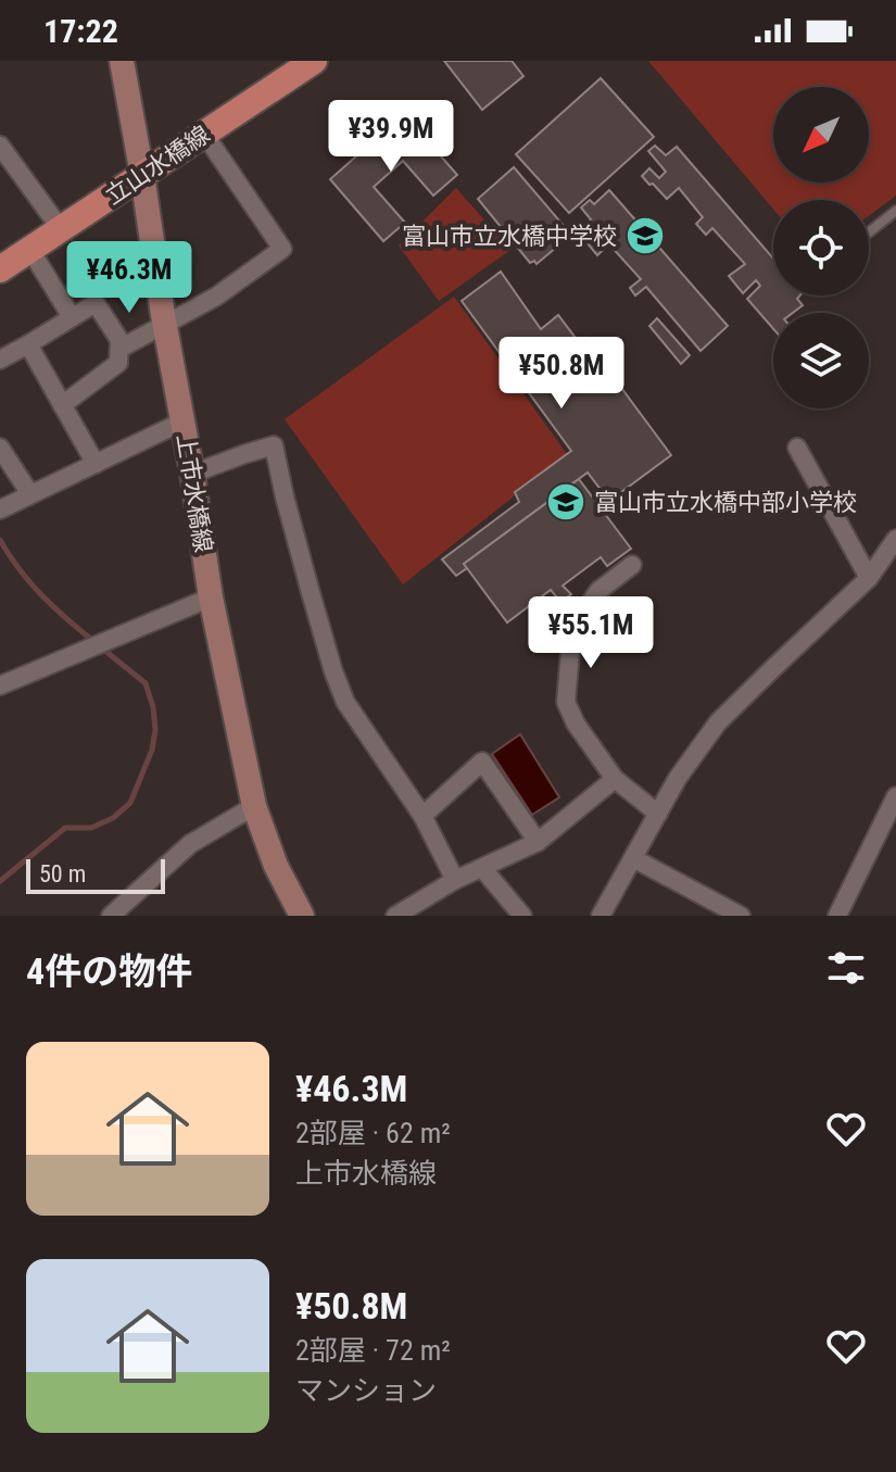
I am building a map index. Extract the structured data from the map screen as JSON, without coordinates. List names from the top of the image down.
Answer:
{
  "streets": {
    "main road": ["立山水橋線", "上市水橋線"]
  },
  "crossings": [
    ["立山水橋線", "上市水橋線"]
  ],
  "places": {
    "school or university": ["富山市立水橋中学校", "富山市立水橋中部小学校"]
  },
  "scale_bar": "50 m",
  "north": "bottom left",
  "page": {
    "status": "17:22",
    "price": [
      "¥39.9M",
      "¥46.3M",
      "¥50.8M",
      "¥55.1M"
    ],
    "scale": "50 m",
    "heading": "4件の物件",
    "list": [
      {
        "name": "¥46.3M",
        "note": "2部屋 · 62 m² · 上市水橋線"
      },
      {
        "name": "¥50.8M",
        "note": "2部屋 · 72 m² · マンション"
      }
    ]
  }
}
